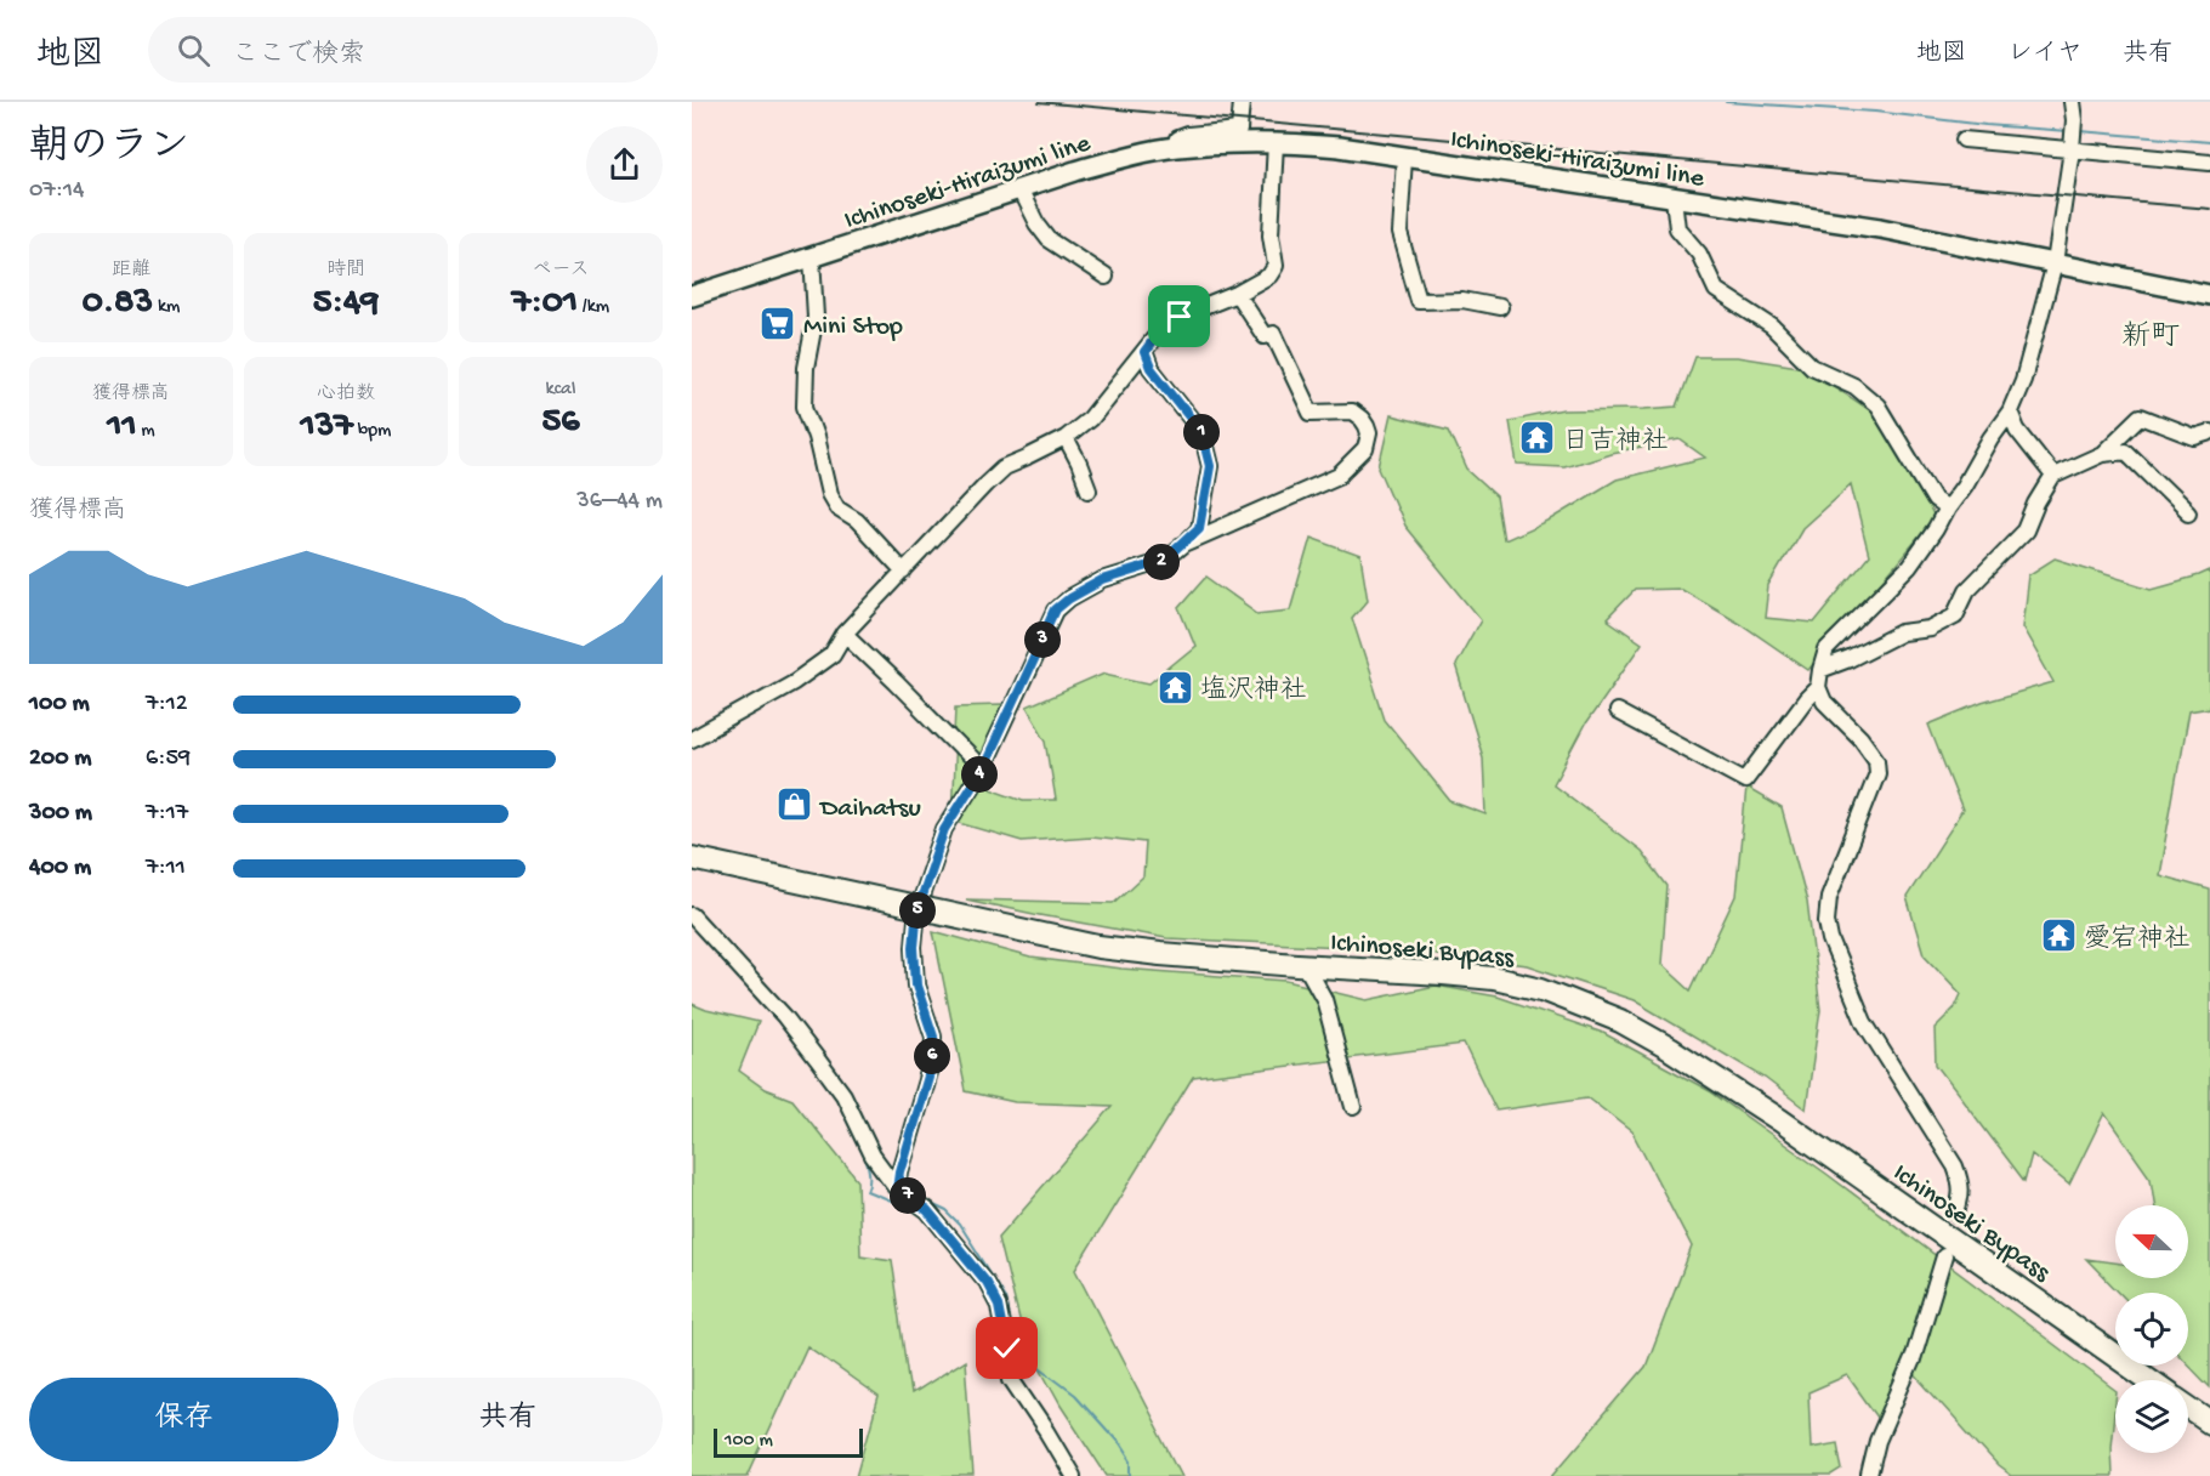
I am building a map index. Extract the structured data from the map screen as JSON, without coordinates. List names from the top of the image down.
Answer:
{
  "streets": {
    "highway": ["Ichinoseki Bypass"],
    "main road": ["Ichinoseki-Hiraizumi line"]
  },
  "districts": ["新町"],
  "places": {
    "supermarket": ["Mini Stop"],
    "temple": ["日吉神社", "塩沢神社", "愛宕神社"],
    "shop": ["Daihatsu"]
  },
  "scale_bar": "100 m",
  "north": "left",
  "page": {
    "header": "地図",
    "search": "ここで検索",
    "nav": ["地図", "レイヤ", "共有"],
    "heading": ["朝のラン", "07:14"],
    "stats": [
      ["距離", "0.83 km"],
      ["時間", "5:49"],
      ["ペース", "7:01 /km"],
      ["獲得標高", "11 m"],
      ["心拍数", "137 bpm"],
      ["kcal", "56"]
    ],
    "pins": [
      "1",
      "2",
      "3",
      "4",
      "5",
      "6",
      "7"
    ],
    "chart": ["獲得標高", "36–44 m"],
    "list": [
      {
        "name": "100 m",
        "note": "7:12"
      },
      {
        "name": "200 m",
        "note": "6:59"
      },
      {
        "name": "300 m",
        "note": "7:17"
      },
      {
        "name": "400 m",
        "note": "7:11"
      }
    ],
    "buttons": ["保存", "共有"],
    "scale": "100 m"
  }
}
